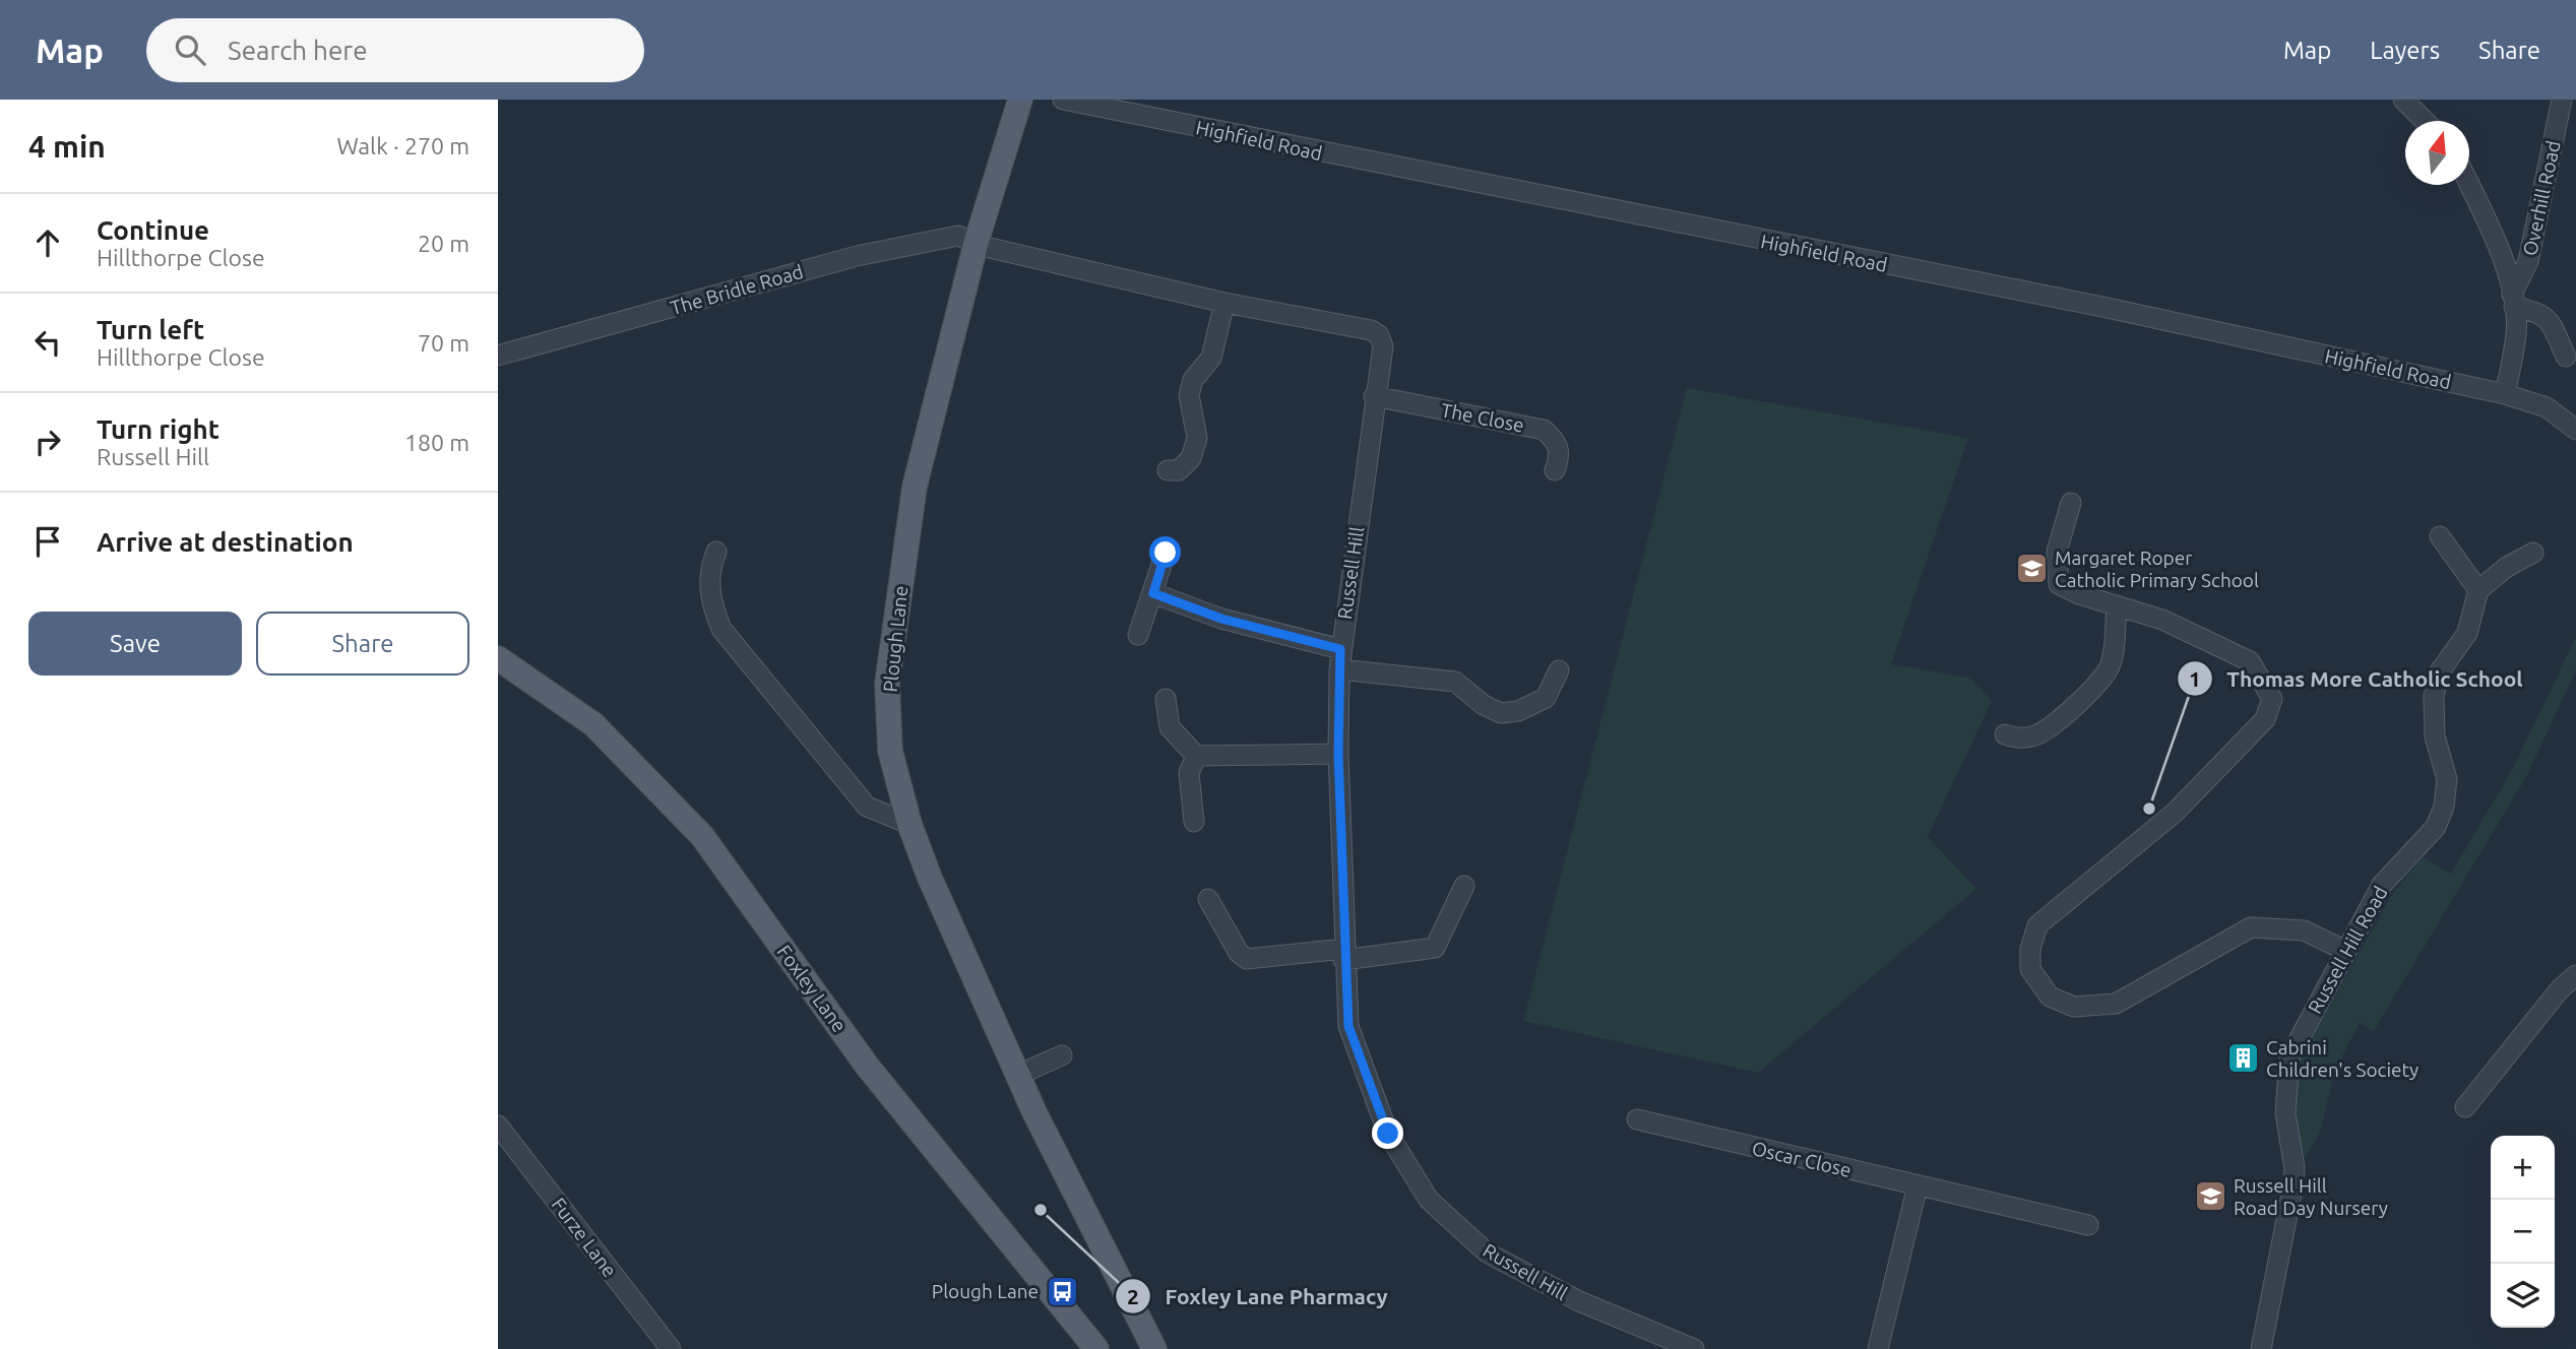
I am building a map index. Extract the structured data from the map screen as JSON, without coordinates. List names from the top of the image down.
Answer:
{
  "streets": {
    "main road": ["Plough Lane", "Foxley Lane"],
    "street": [
      "Highfield Road",
      "Overhill Road",
      "The Bridle Road",
      "The Close",
      "Russell Hill",
      "Russell Hill Road",
      "Oscar Close",
      "Furze Lane"
    ]
  },
  "crossings": [
    ["The Bridle Road", "Russell Hill"],
    ["The Bridle Road", "Plough Lane"],
    ["The Close", "Russell Hill"],
    ["Russell Hill", "Plough Lane"]
  ],
  "places": {
    "school or university": ["Margaret Roper Catholic Primary School", "Russell Hill Road Day Nursery"],
    "other": ["Thomas More Catholic School", "Foxley Lane Pharmacy"],
    "building": ["Cabrini Children's Society"],
    "bus stop": ["Plough Lane"]
  },
  "north": "top",
  "page": {
    "header": "Map",
    "search": "Search here",
    "nav": ["Map", "Layers", "Share"],
    "heading": ["4 min", "Walk · 270 m"],
    "list": [
      ["Continue", "Hillthorpe Close", "20 m"],
      ["Turn left", "Hillthorpe Close", "70 m"],
      ["Turn right", "Russell Hill", "180 m"],
      "Arrive at destination"
    ],
    "buttons": ["Save", "Share"],
    "map_buttons": ["+", "−"]
  }
}
